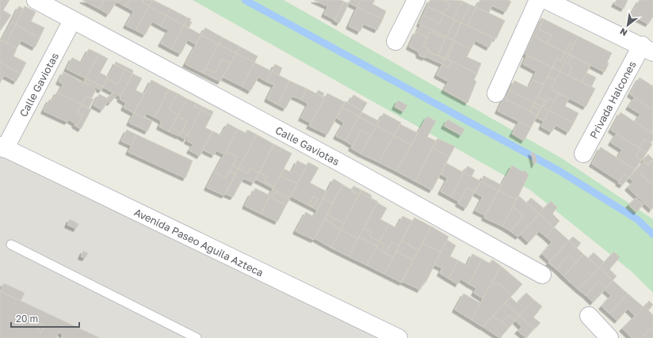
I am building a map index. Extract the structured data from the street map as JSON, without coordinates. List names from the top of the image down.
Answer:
{
  "streets": {
    "street": ["Calle Gaviotas", "Privada Halcones", "Avenida Paseo Aguila Azteca"]
  },
  "crossings": [
    ["Calle Gaviotas", "Avenida Paseo Aguila Azteca"]
  ],
  "scale_bar": "20 m",
  "north": "bottom left"
}
